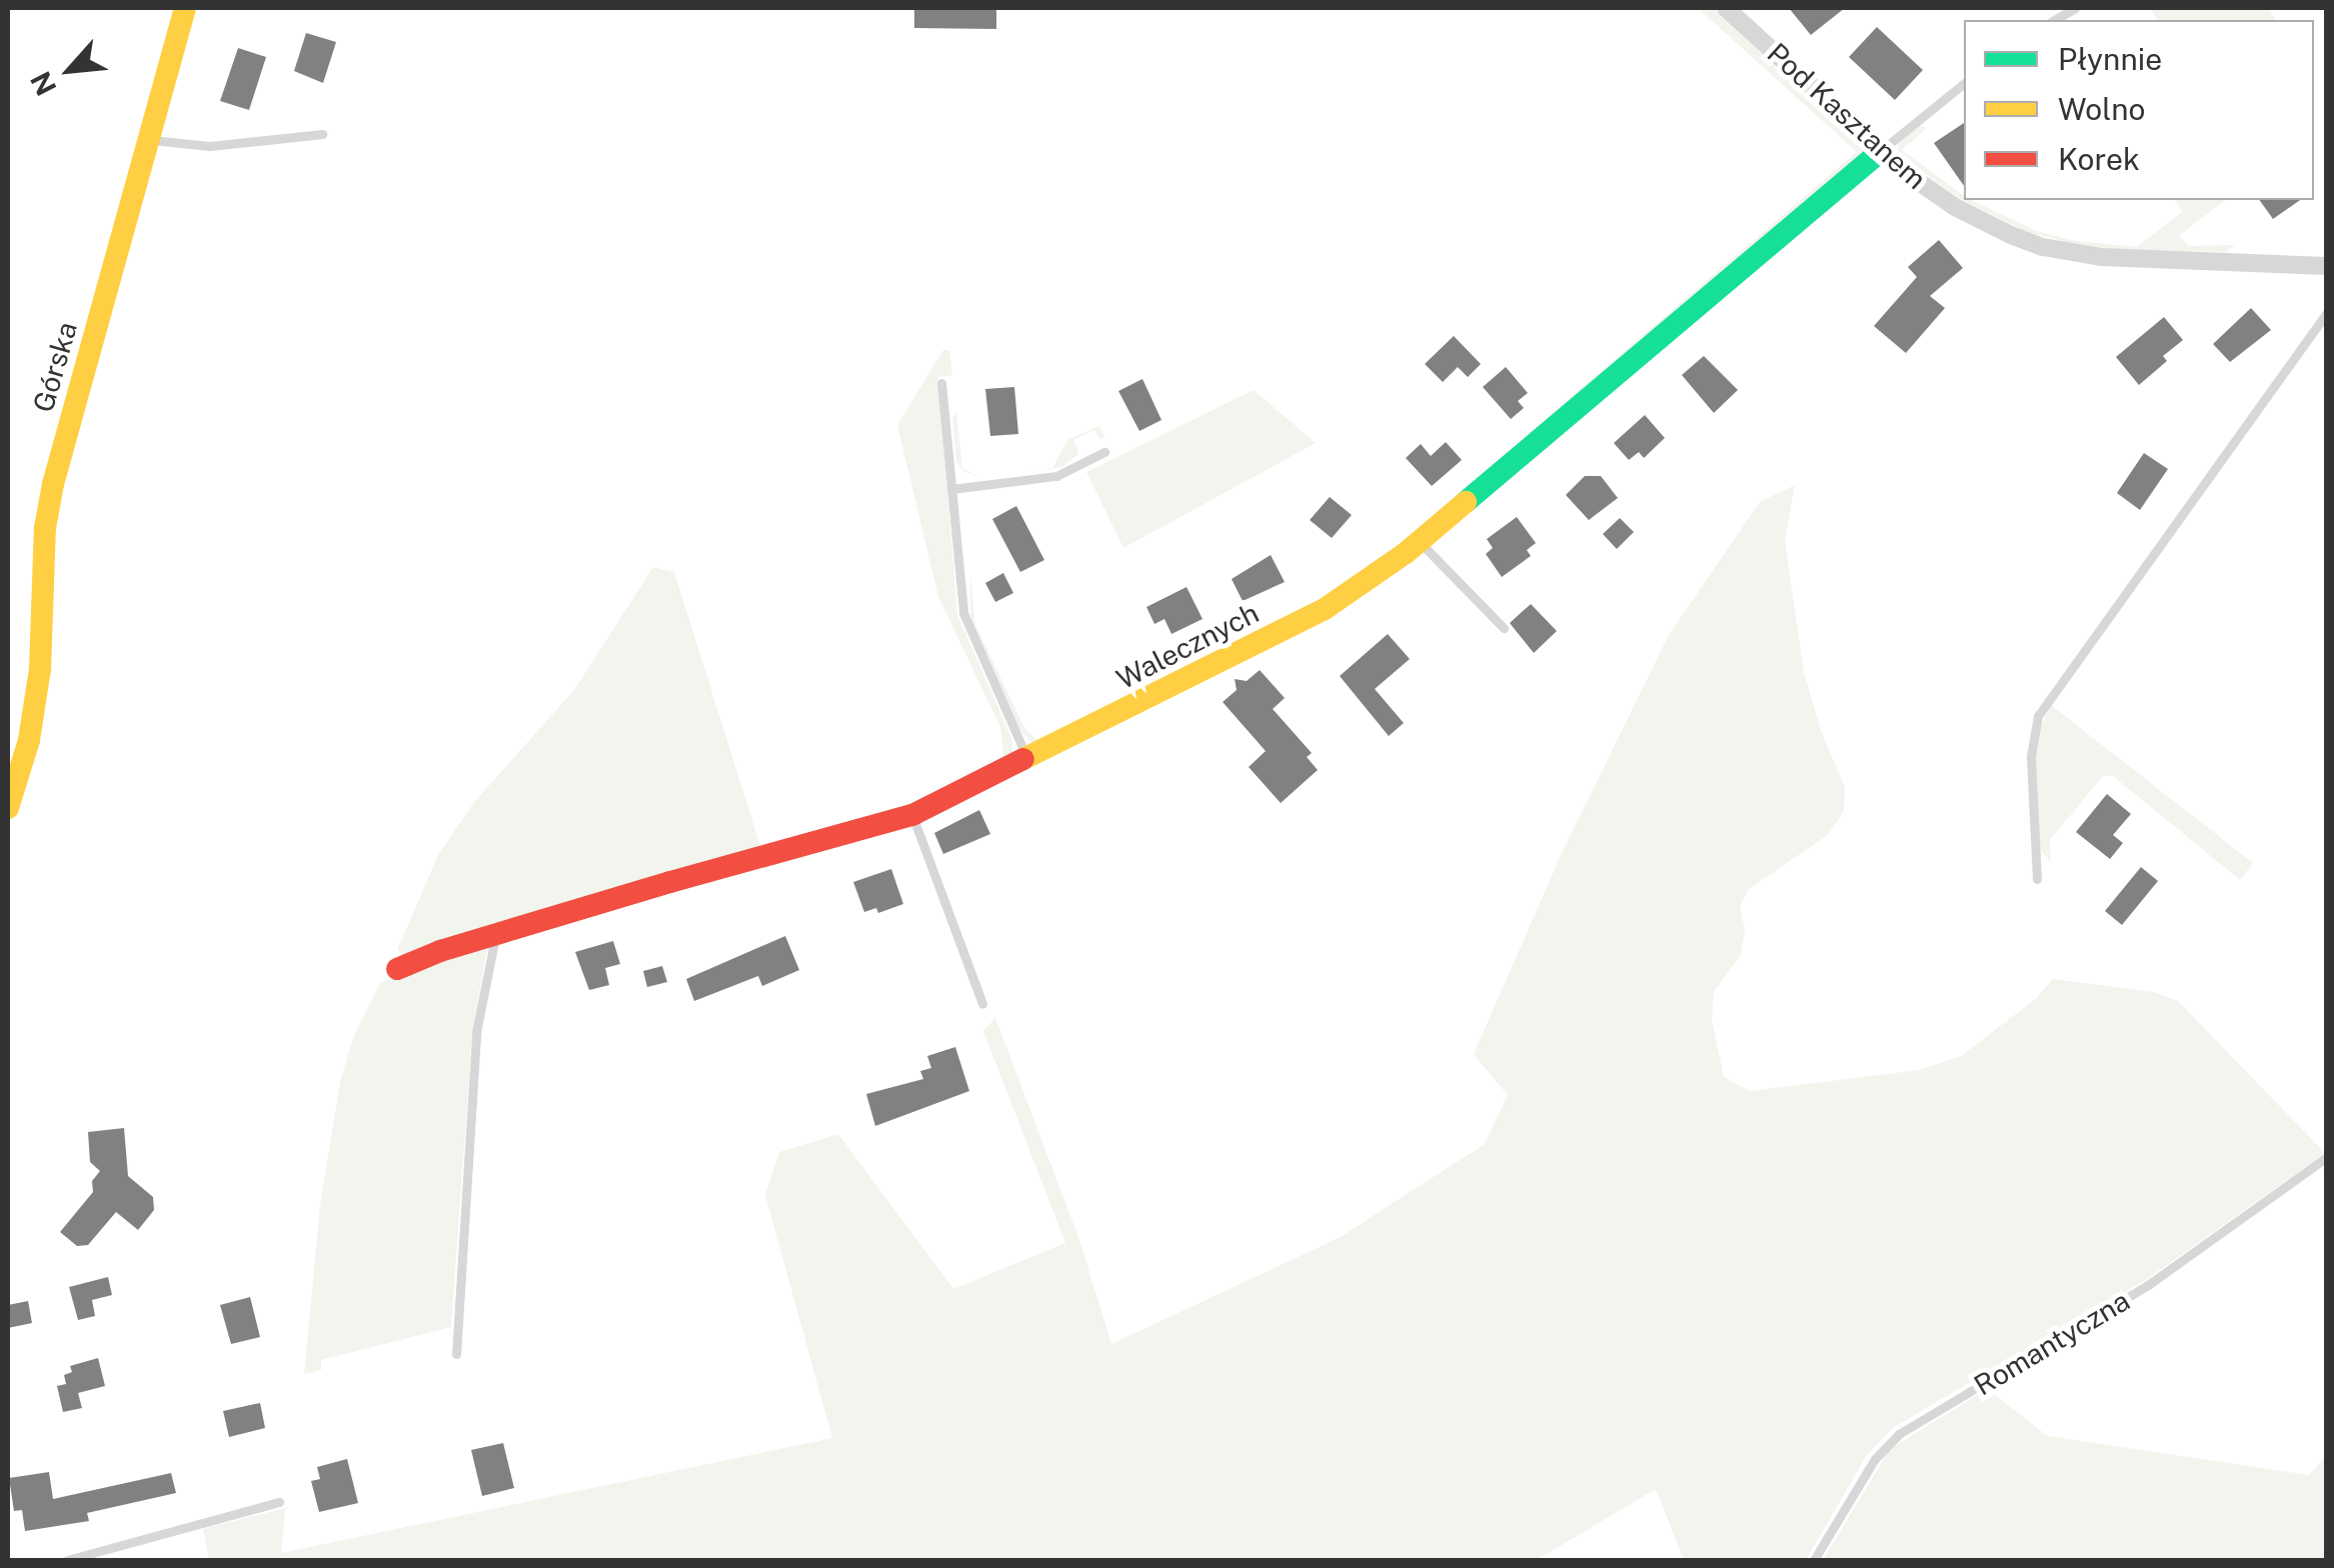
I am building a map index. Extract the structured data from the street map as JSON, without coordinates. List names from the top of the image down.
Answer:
{
  "streets": {
    "street": ["Pod Kasztanem", "Górska", "Walecznych"],
    "lane": ["Romantyczna"]
  },
  "crossings": [
    ["Pod Kasztanem", "Walecznych"]
  ],
  "legend": ["Płynnie", "Wolno", "Korek"],
  "north": "bottom left"
}
